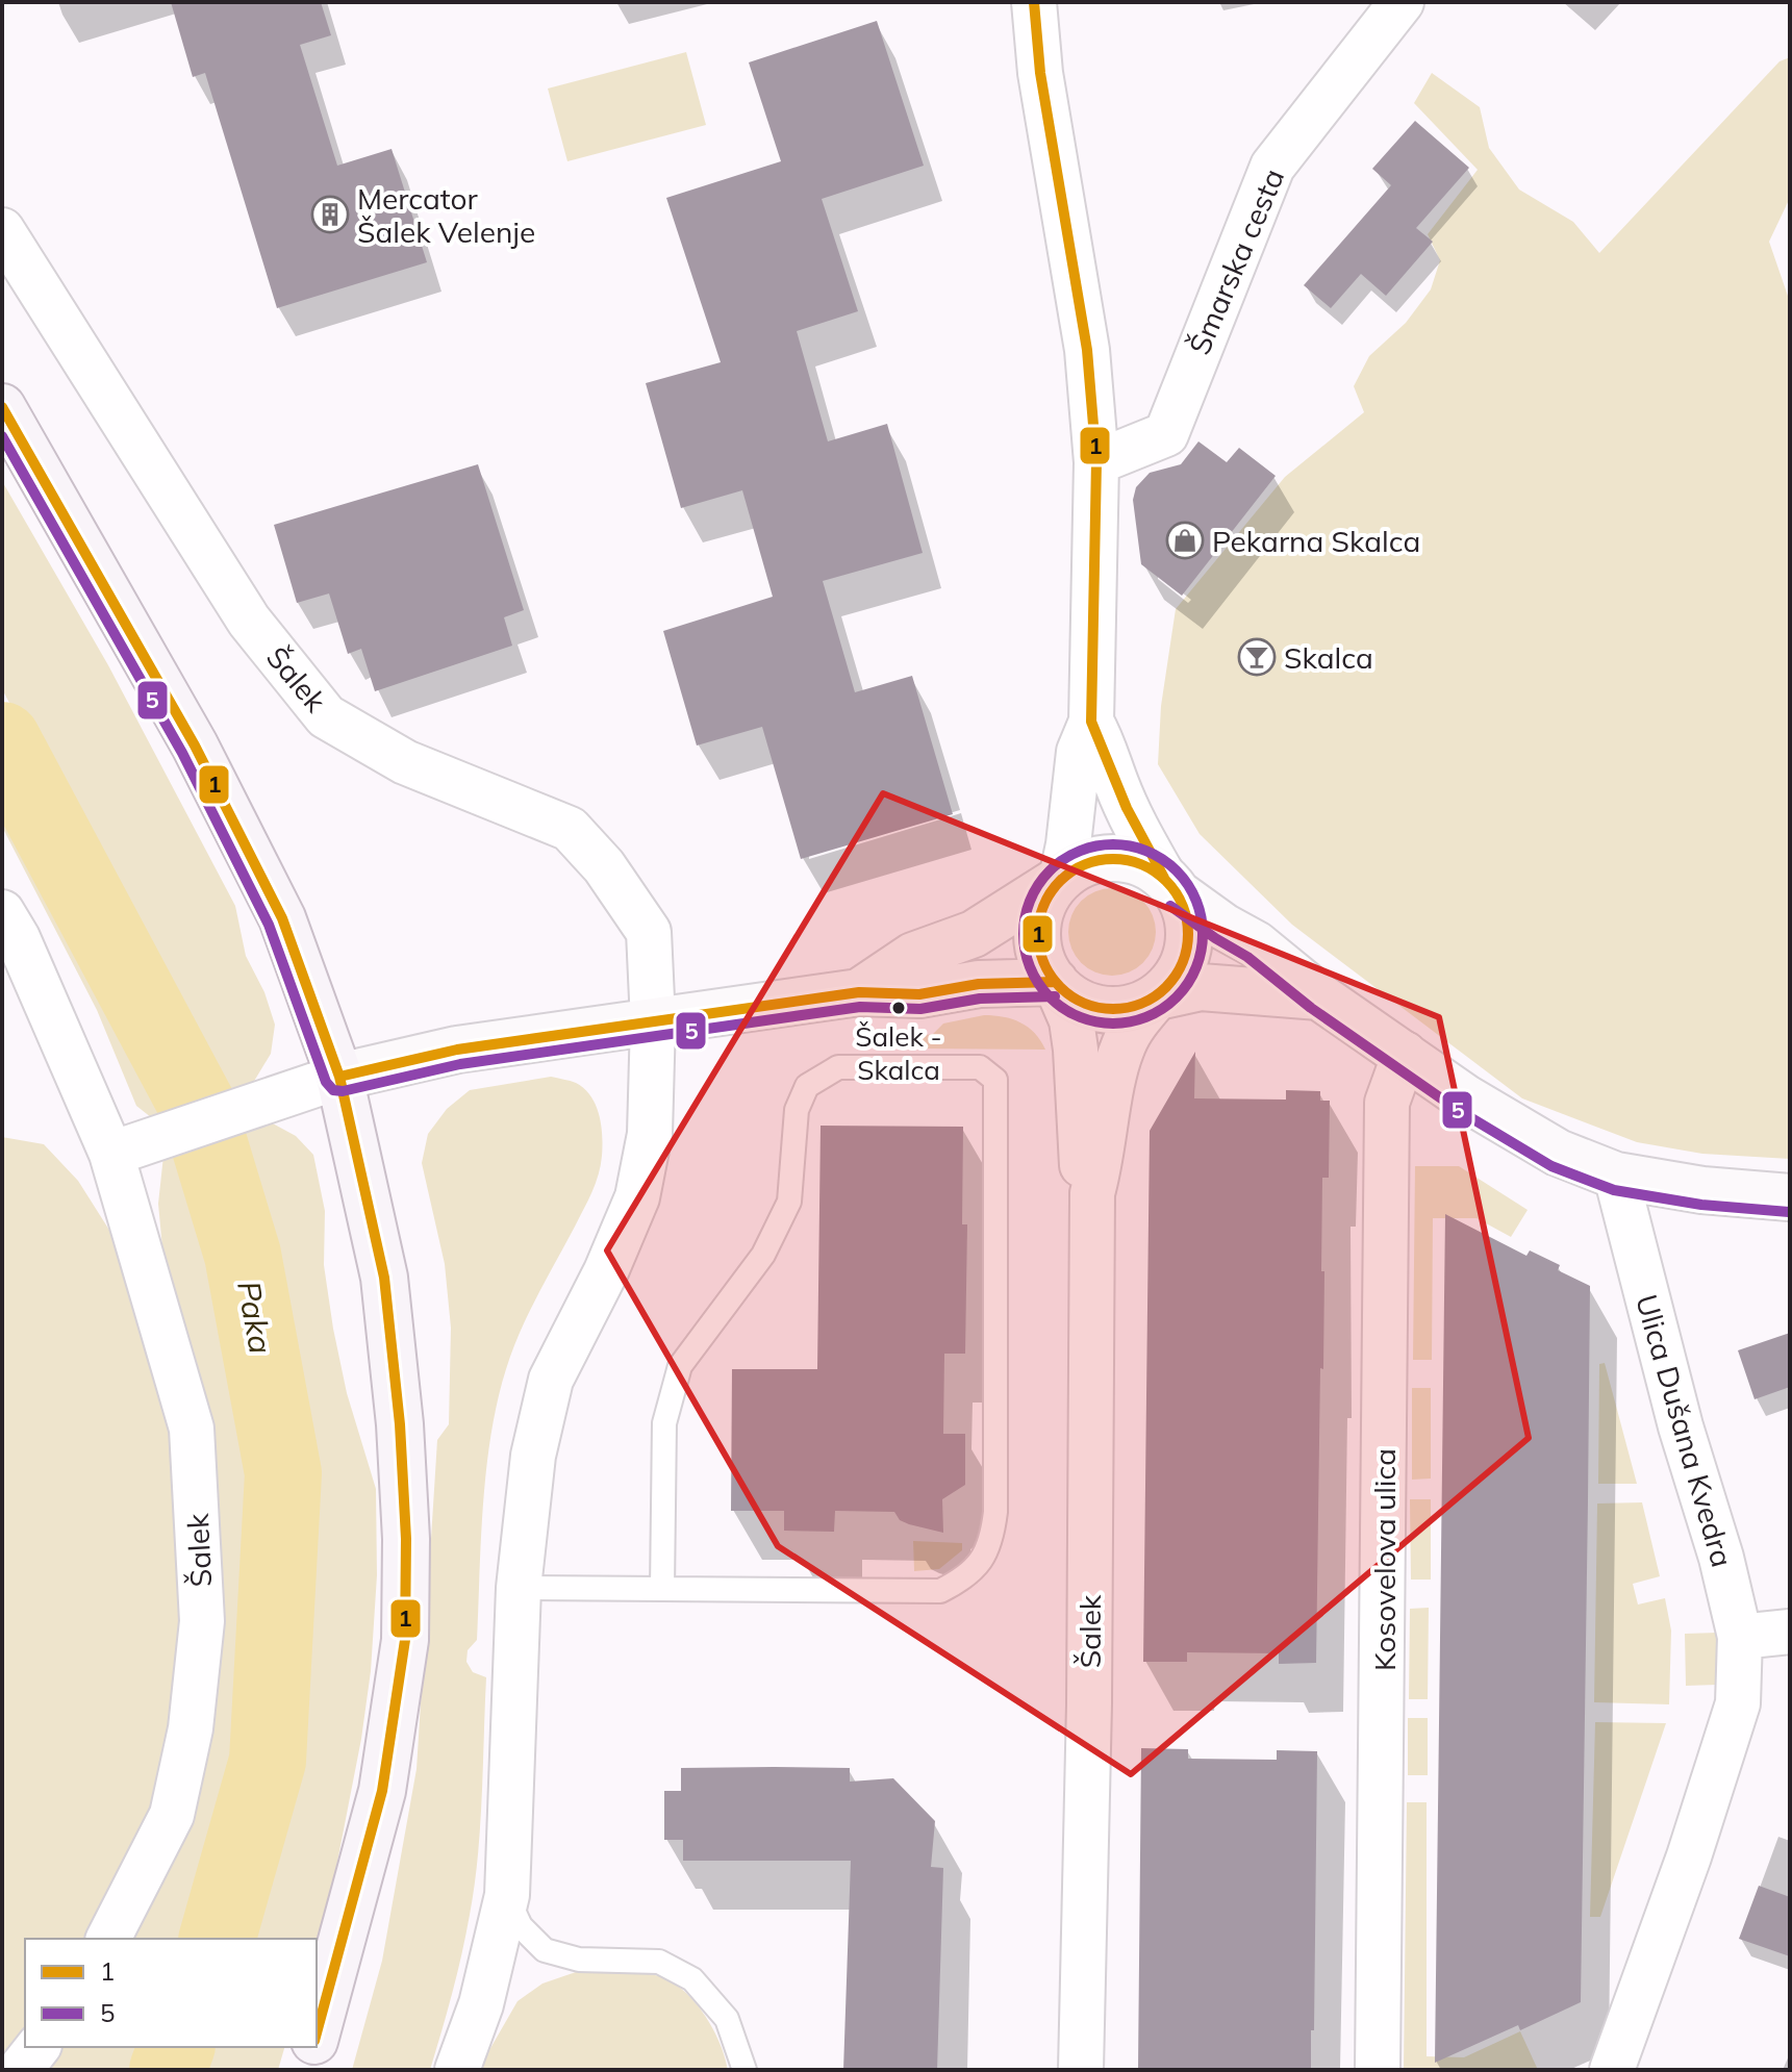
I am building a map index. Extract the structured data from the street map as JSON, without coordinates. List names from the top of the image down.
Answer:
{
  "streets": {
    "street": [
      "Šmarska cesta",
      "Šalek",
      "Ulica Dušana Kvedra",
      "Kosovelova ulica"
    ]
  },
  "water": ["Paka"],
  "places": {
    "building": ["Mercator Šalek Velenje"],
    "shop": ["Pekarna Skalca"],
    "bar": ["Skalca"],
    "other": ["Šalek - Skalca"]
  },
  "lines": ["transit line 1", "transit line 5"],
  "legend": ["1", "5"]
}
